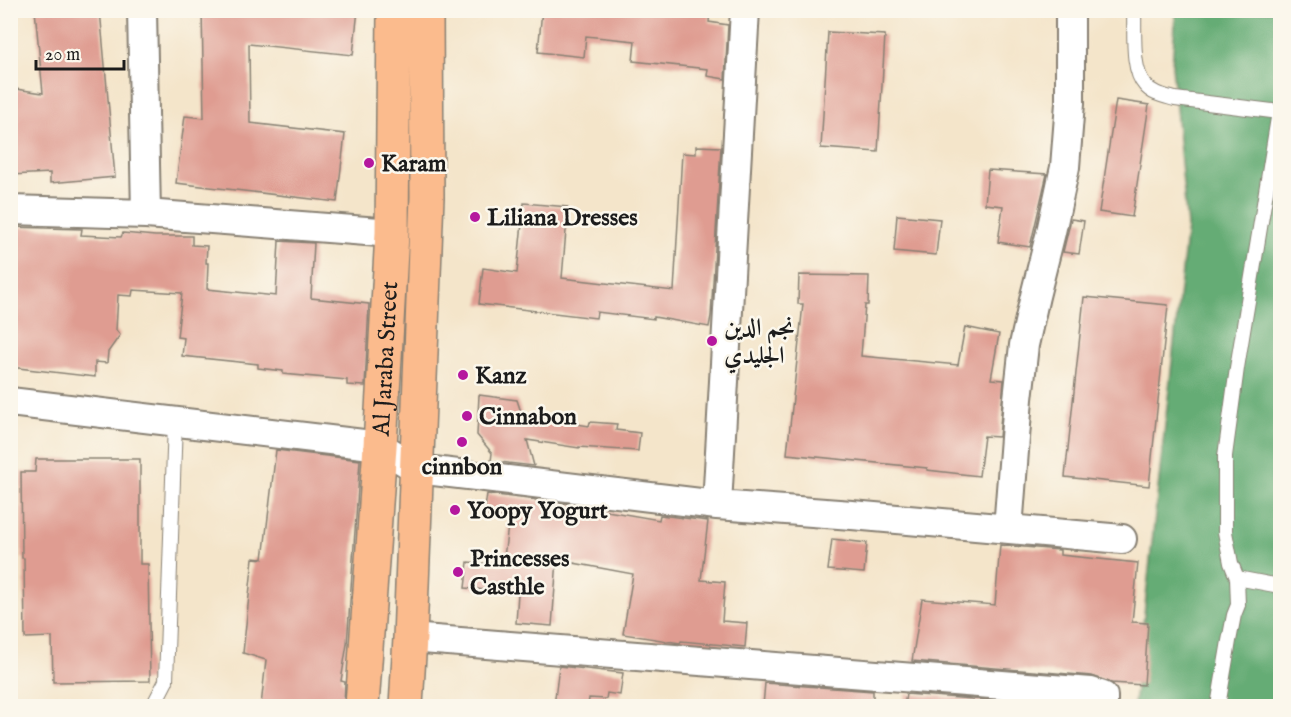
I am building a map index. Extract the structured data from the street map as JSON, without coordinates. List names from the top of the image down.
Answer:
{
  "streets": {
    "main road": ["Al Jaraba Street"]
  },
  "places": [
    "Karam",
    "Liliana Dresses",
    "نجم الدين الجليدي",
    "Kanz",
    "Cinnabon",
    "cinnbon",
    "Yoopy Yogurt",
    "Princesses Casthle"
  ],
  "scale_bar": "20 m"
}
